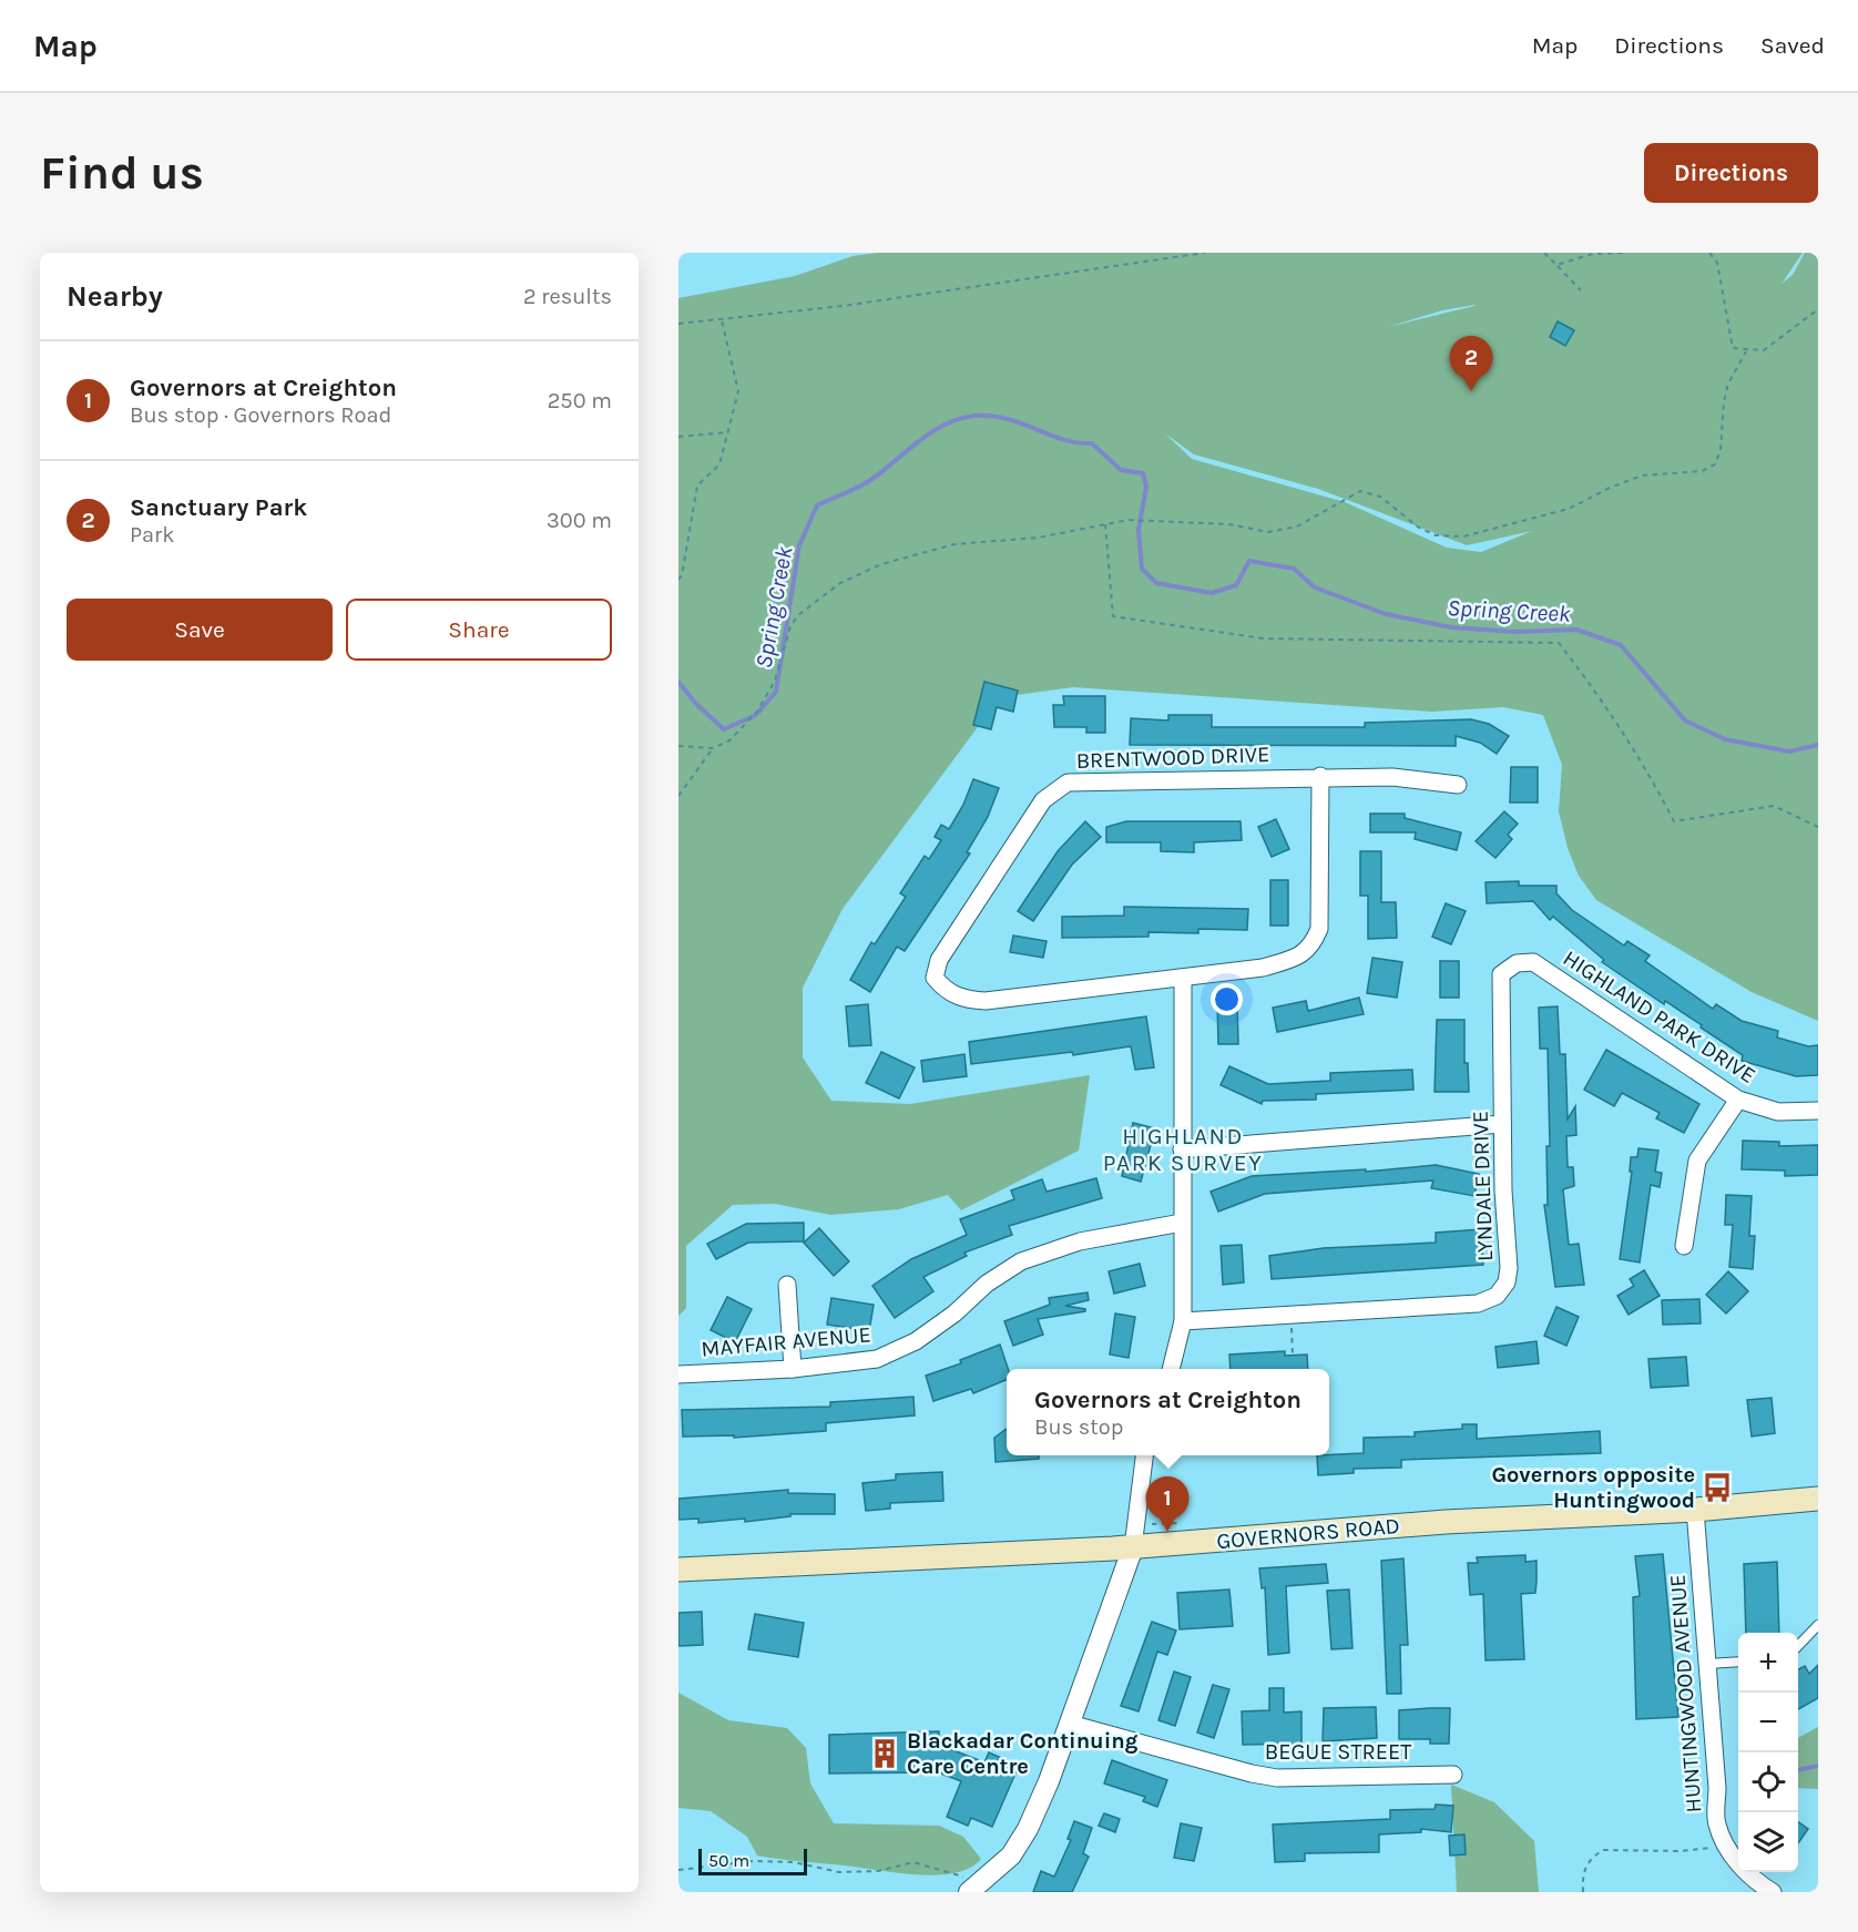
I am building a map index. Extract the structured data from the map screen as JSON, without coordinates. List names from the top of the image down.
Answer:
{
  "streets": {
    "main road": ["GOVERNORS ROAD"],
    "street": [
      "BRENTWOOD DRIVE",
      "HIGHLAND PARK DRIVE",
      "LYNDALE DRIVE",
      "MAYFAIR AVENUE",
      "HUNTINGWOOD AVENUE",
      "BEGUE STREET"
    ]
  },
  "crossings": [
    ["HIGHLAND PARK DRIVE", "LYNDALE DRIVE"],
    ["GOVERNORS ROAD", "HUNTINGWOOD AVENUE"]
  ],
  "districts": ["HIGHLAND PARK SURVEY"],
  "water": ["Spring Creek"],
  "places": {
    "bus stop": ["Governors opposite Huntingwood"],
    "building": ["Blackadar Continuing Care Centre"]
  },
  "scale_bar": "50 m",
  "page": {
    "header": "Map",
    "nav": ["Map", "Directions", "Saved"],
    "buttons": [
      "Directions",
      ["Save", "Share"]
    ],
    "title": "Find us",
    "heading": ["Nearby", "2 results"],
    "pins": ["2", "1"],
    "list": [
      {
        "mark": "1",
        "name": "Governors at Creighton",
        "note": "Bus stop · Governors Road",
        "value": "250 m"
      },
      {
        "mark": "2",
        "name": "Sanctuary Park",
        "note": "Park",
        "value": "300 m"
      }
    ],
    "popup": ["Governors at Creighton", "Bus stop"],
    "map_buttons": ["+", "−"],
    "scale": "50 m"
  }
}
